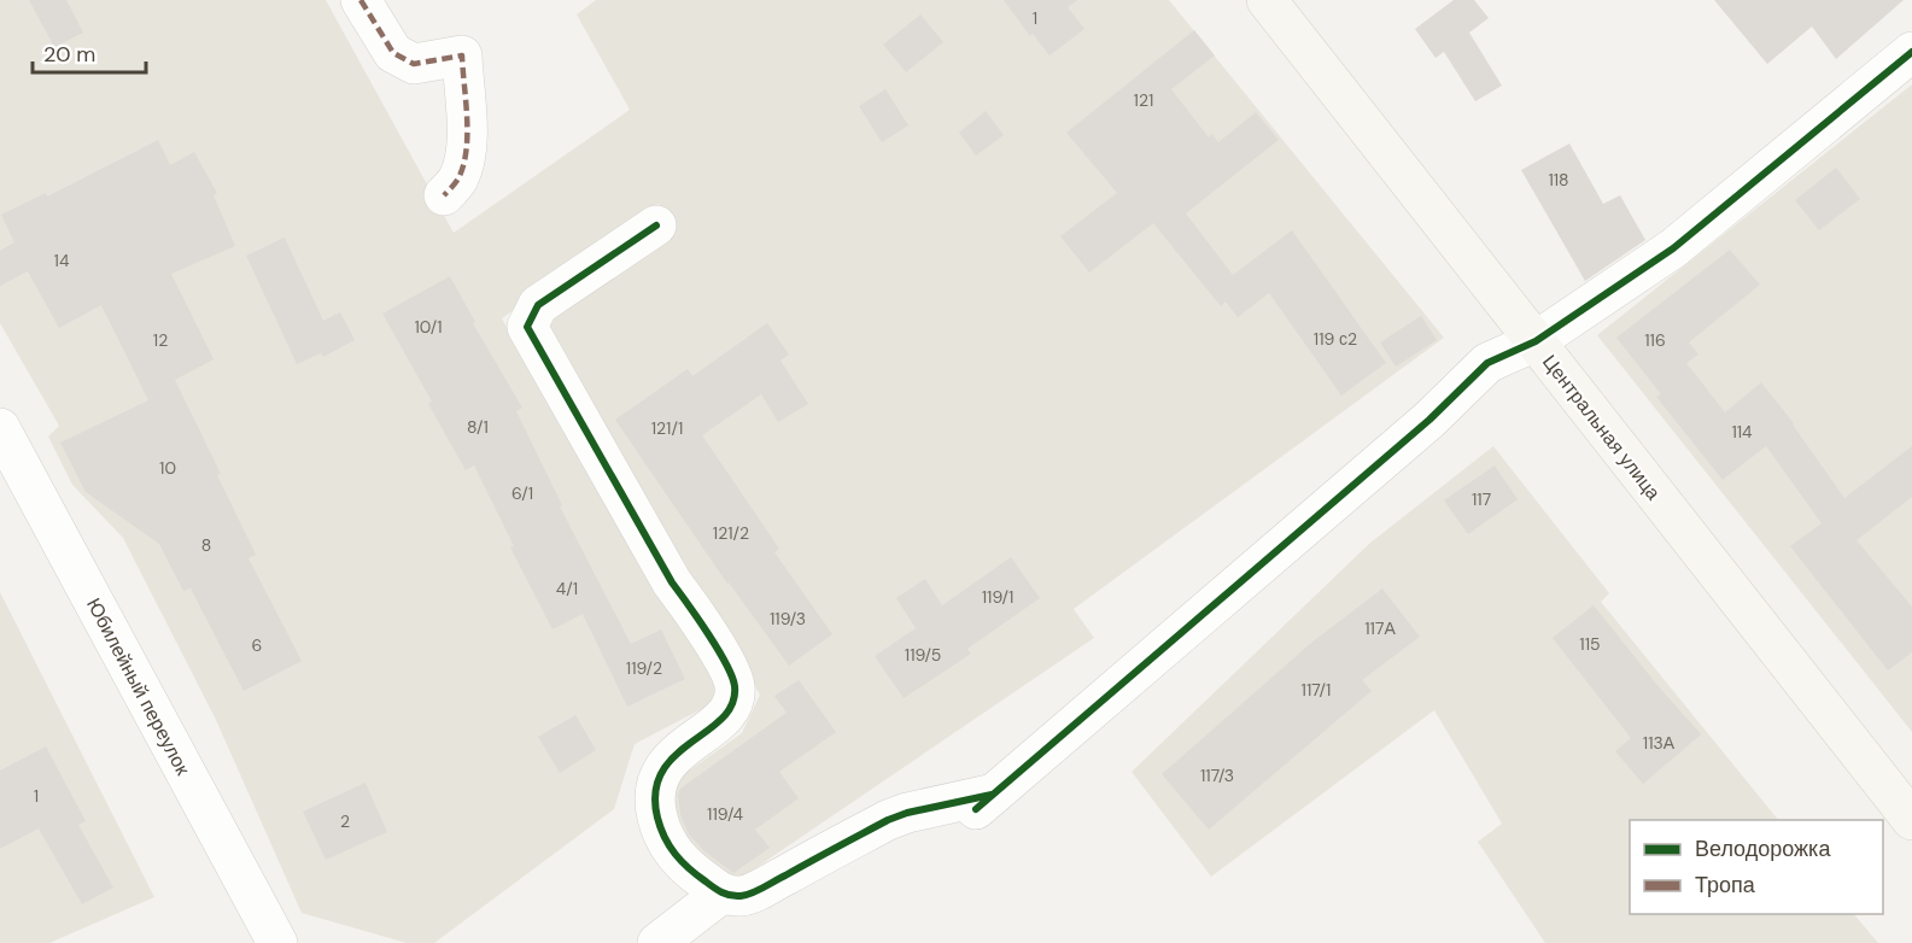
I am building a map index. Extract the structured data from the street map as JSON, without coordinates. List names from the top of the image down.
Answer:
{
  "streets": {
    "street": ["Центральная улица", "Юбилейный переулок"]
  },
  "house_numbers": [
    "1",
    "121",
    "118",
    "14",
    "10/1",
    "119 с2",
    "12",
    "116",
    "8/1",
    "121/1",
    "114",
    "10",
    "6/1",
    "117",
    "121/2",
    "8",
    "4/1",
    "119/1",
    "119/3",
    "117А",
    "115",
    "6",
    "119/5",
    "119/2",
    "117/1",
    "113А",
    "117/3",
    "1",
    "119/4",
    "2"
  ],
  "legend": ["Велодорожка", "Тропа"],
  "scale_bar": "20 m"
}
